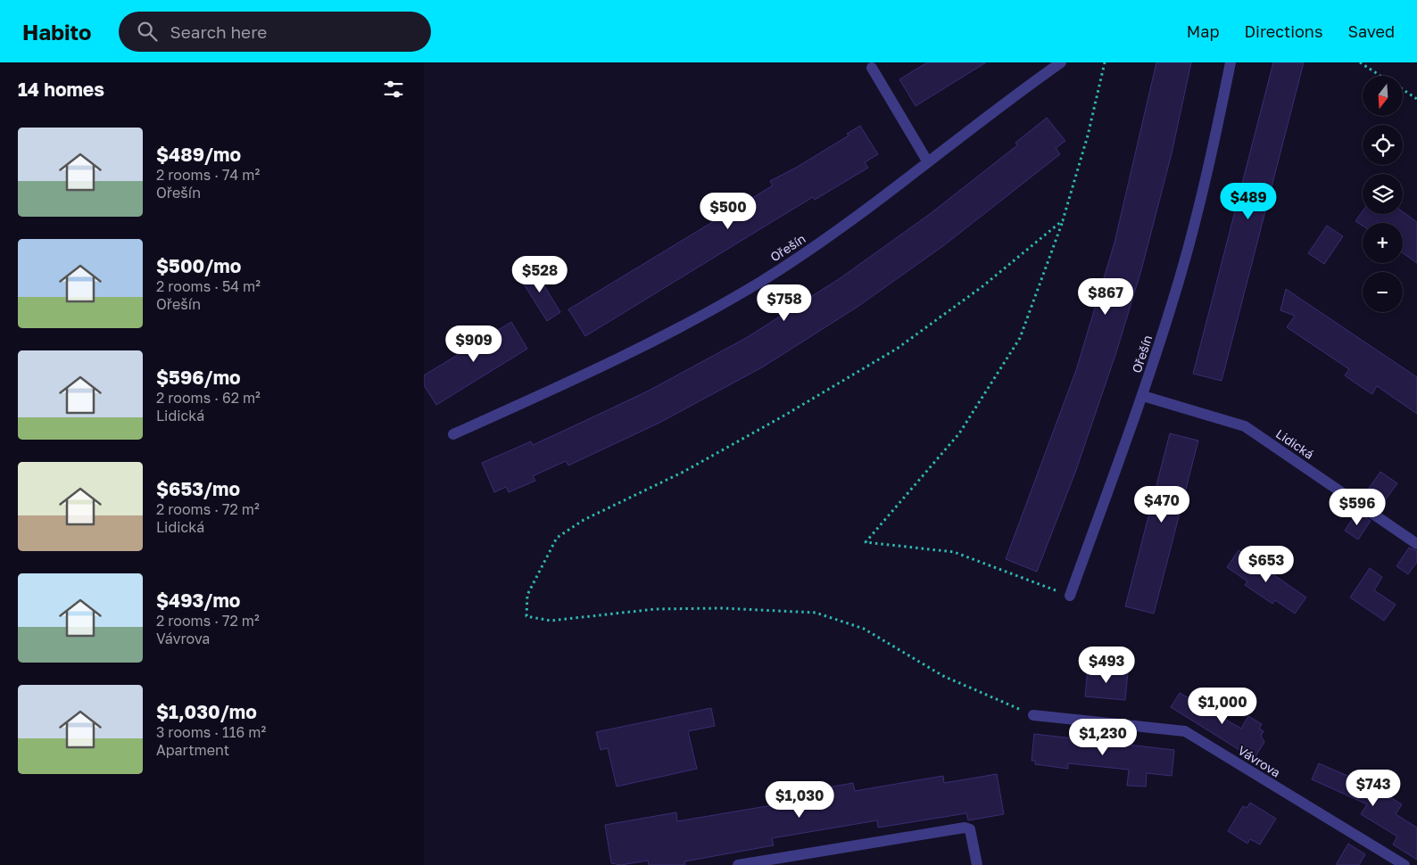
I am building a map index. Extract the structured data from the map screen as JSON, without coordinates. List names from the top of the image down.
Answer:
{
  "streets": {
    "street": ["Ořešín", "Lidická", "Vávrova"]
  },
  "crossings": [
    ["Ořešín", "Lidická"]
  ],
  "north": "bottom",
  "page": {
    "header": "Habito",
    "search": "Search here",
    "nav": ["Map", "Directions", "Saved"],
    "heading": "14 homes",
    "map_buttons": ["+", "−"],
    "list": [
      {
        "name": "$489/mo",
        "note": "2 rooms · 74 m² · Ořešín"
      },
      {
        "name": "$500/mo",
        "note": "2 rooms · 54 m² · Ořešín"
      },
      {
        "name": "$596/mo",
        "note": "2 rooms · 62 m² · Lidická"
      },
      {
        "name": "$653/mo",
        "note": "2 rooms · 72 m² · Lidická"
      },
      {
        "name": "$493/mo",
        "note": "2 rooms · 72 m² · Vávrova"
      },
      {
        "name": "$1,030/mo",
        "note": "3 rooms · 116 m² · Apartment"
      }
    ],
    "price": [
      "$489",
      "$500",
      "$528",
      "$867",
      "$758",
      "$909",
      "$470",
      "$596",
      "$653",
      "$493",
      "$1,000",
      "$1,230",
      "$743",
      "$1,030"
    ]
  }
}
